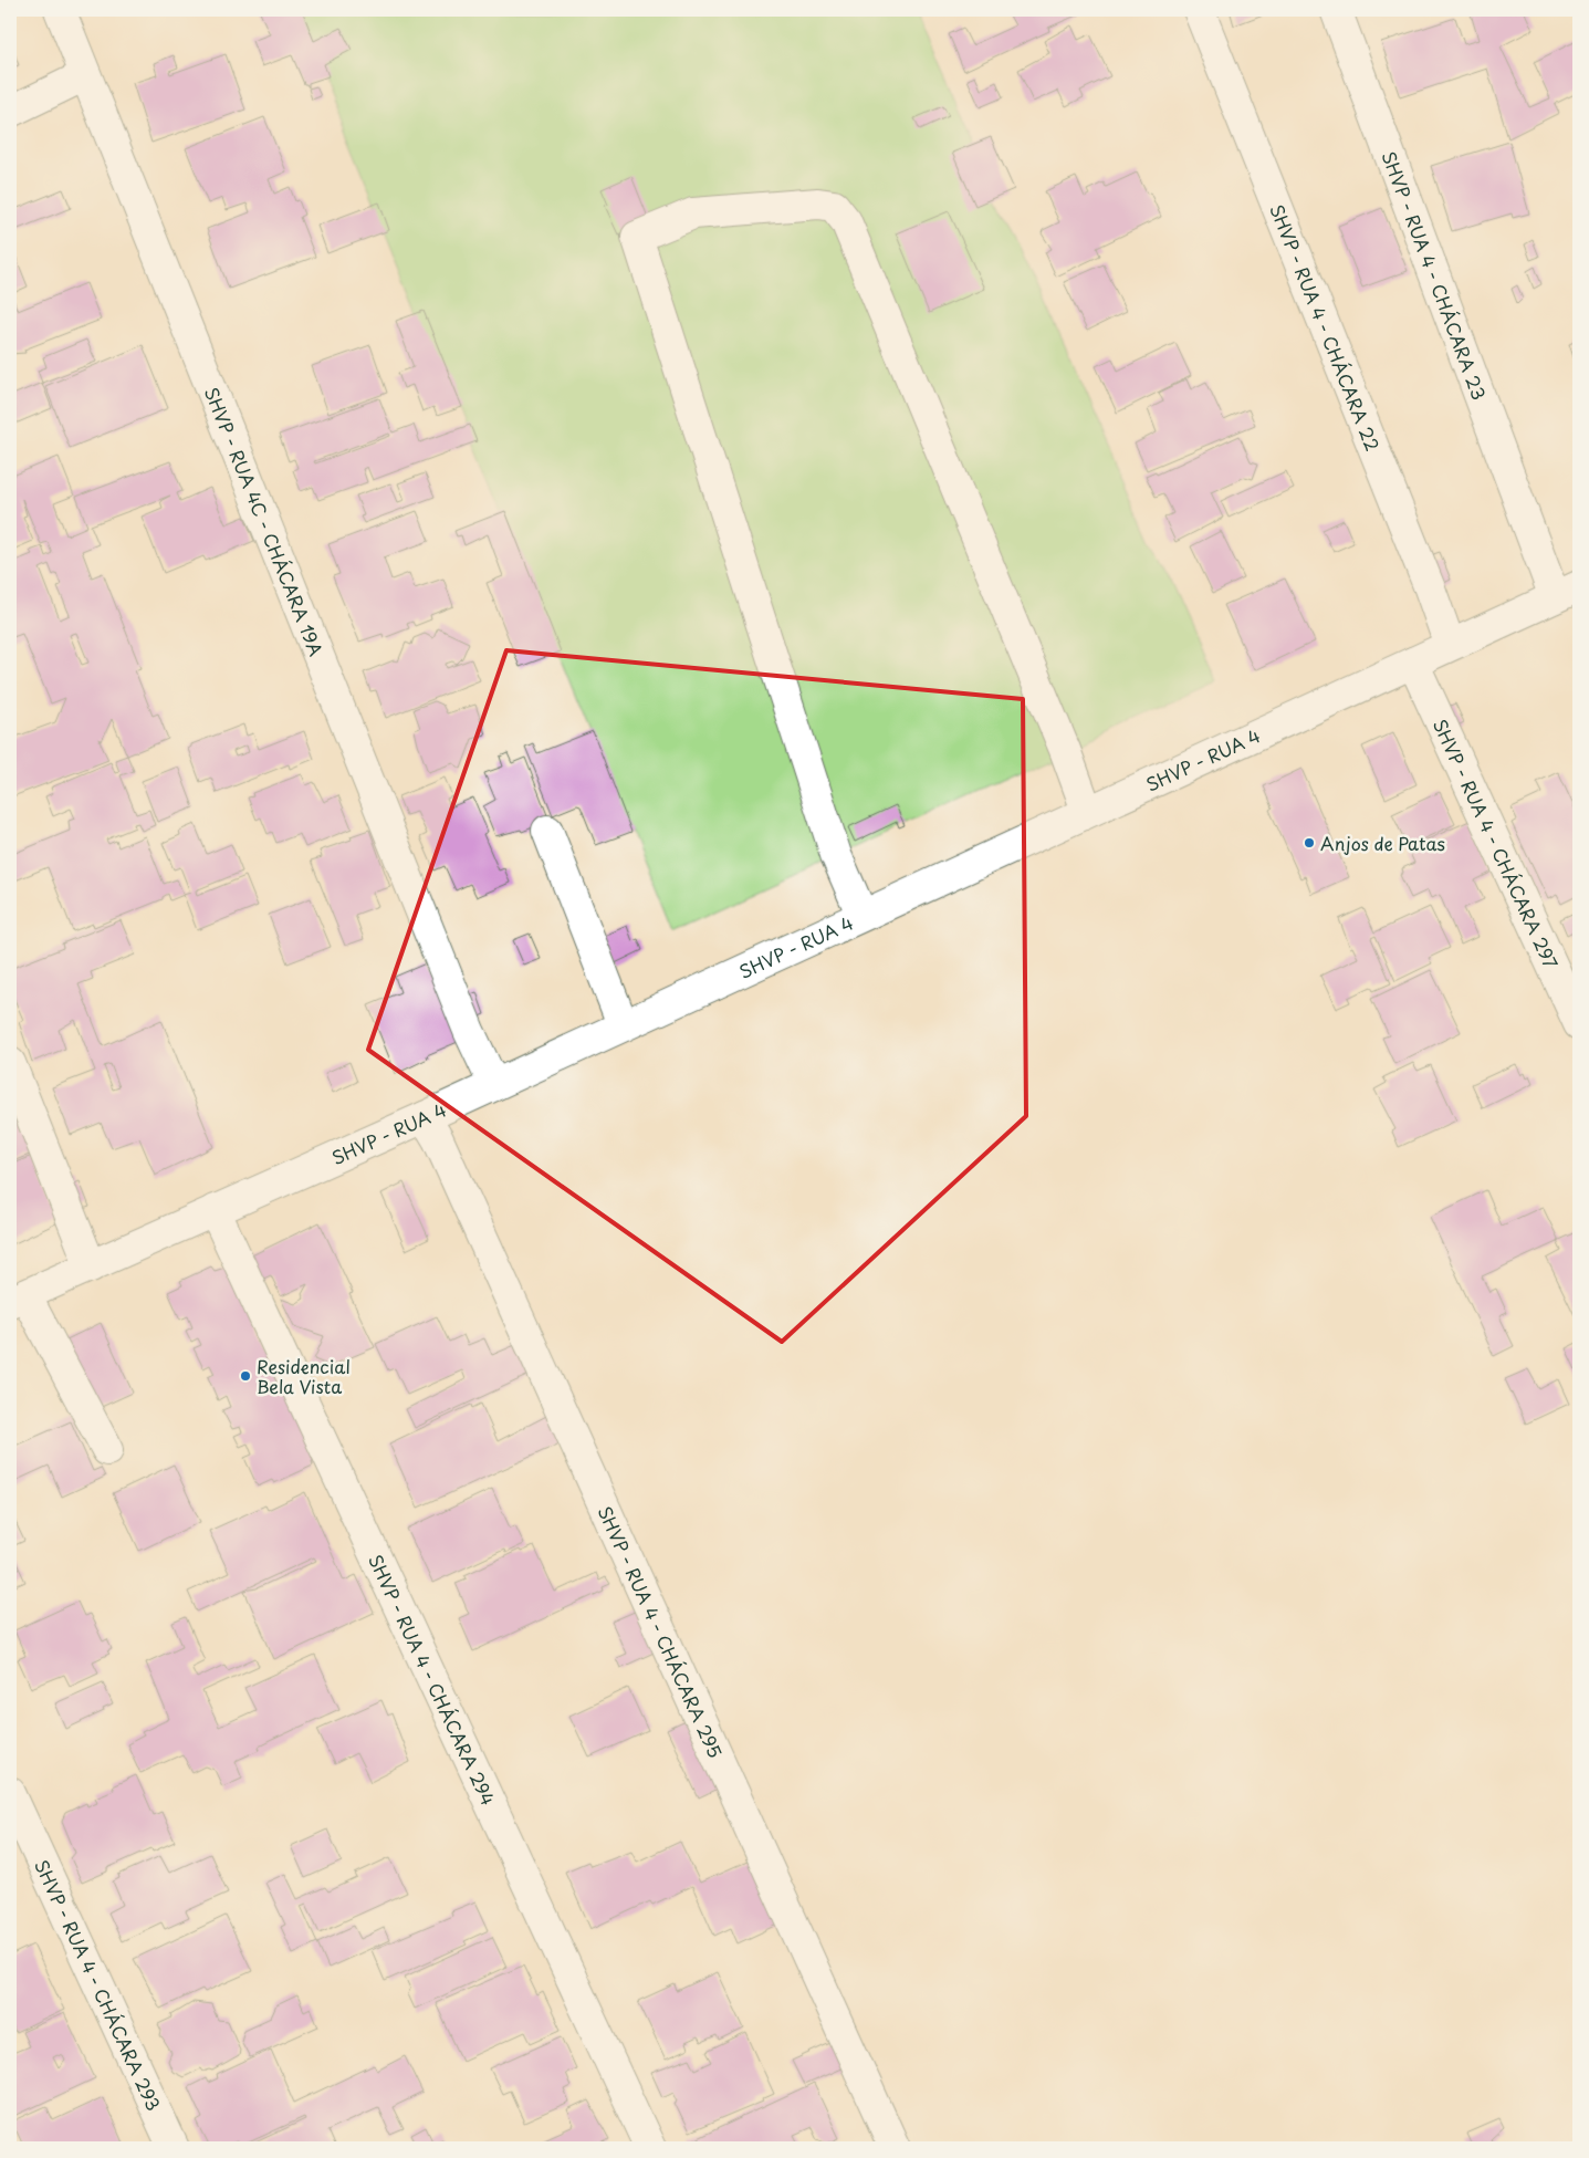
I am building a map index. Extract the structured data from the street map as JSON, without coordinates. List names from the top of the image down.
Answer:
{
  "streets": {
    "street": [
      "SHVP - RUA 4 - CHÁCARA 23",
      "SHVP - RUA 4 - CHÁCARA 22",
      "SHVP - RUA 4C - CHÁCARA 19A",
      "SHVP - RUA 4",
      "SHVP - RUA 4 - CHÁCARA 297",
      "SHVP - RUA 4 - CHÁCARA 295",
      "SHVP - RUA 4 - CHÁCARA 294",
      "SHVP - RUA 4 - CHÁCARA 293"
    ]
  },
  "crossings": [
    ["SHVP - RUA 4 - CHÁCARA 23", "SHVP - RUA 4"],
    ["SHVP - RUA 4 - CHÁCARA 22", "SHVP - RUA 4"],
    ["SHVP - RUA 4C - CHÁCARA 19A", "SHVP - RUA 4"],
    ["SHVP - RUA 4", "SHVP - RUA 4 - CHÁCARA 297"],
    ["SHVP - RUA 4", "SHVP - RUA 4 - CHÁCARA 295"],
    ["SHVP - RUA 4", "SHVP - RUA 4 - CHÁCARA 294"]
  ],
  "places": ["Anjos de Patas", "Residencial Bela Vista"]
}
